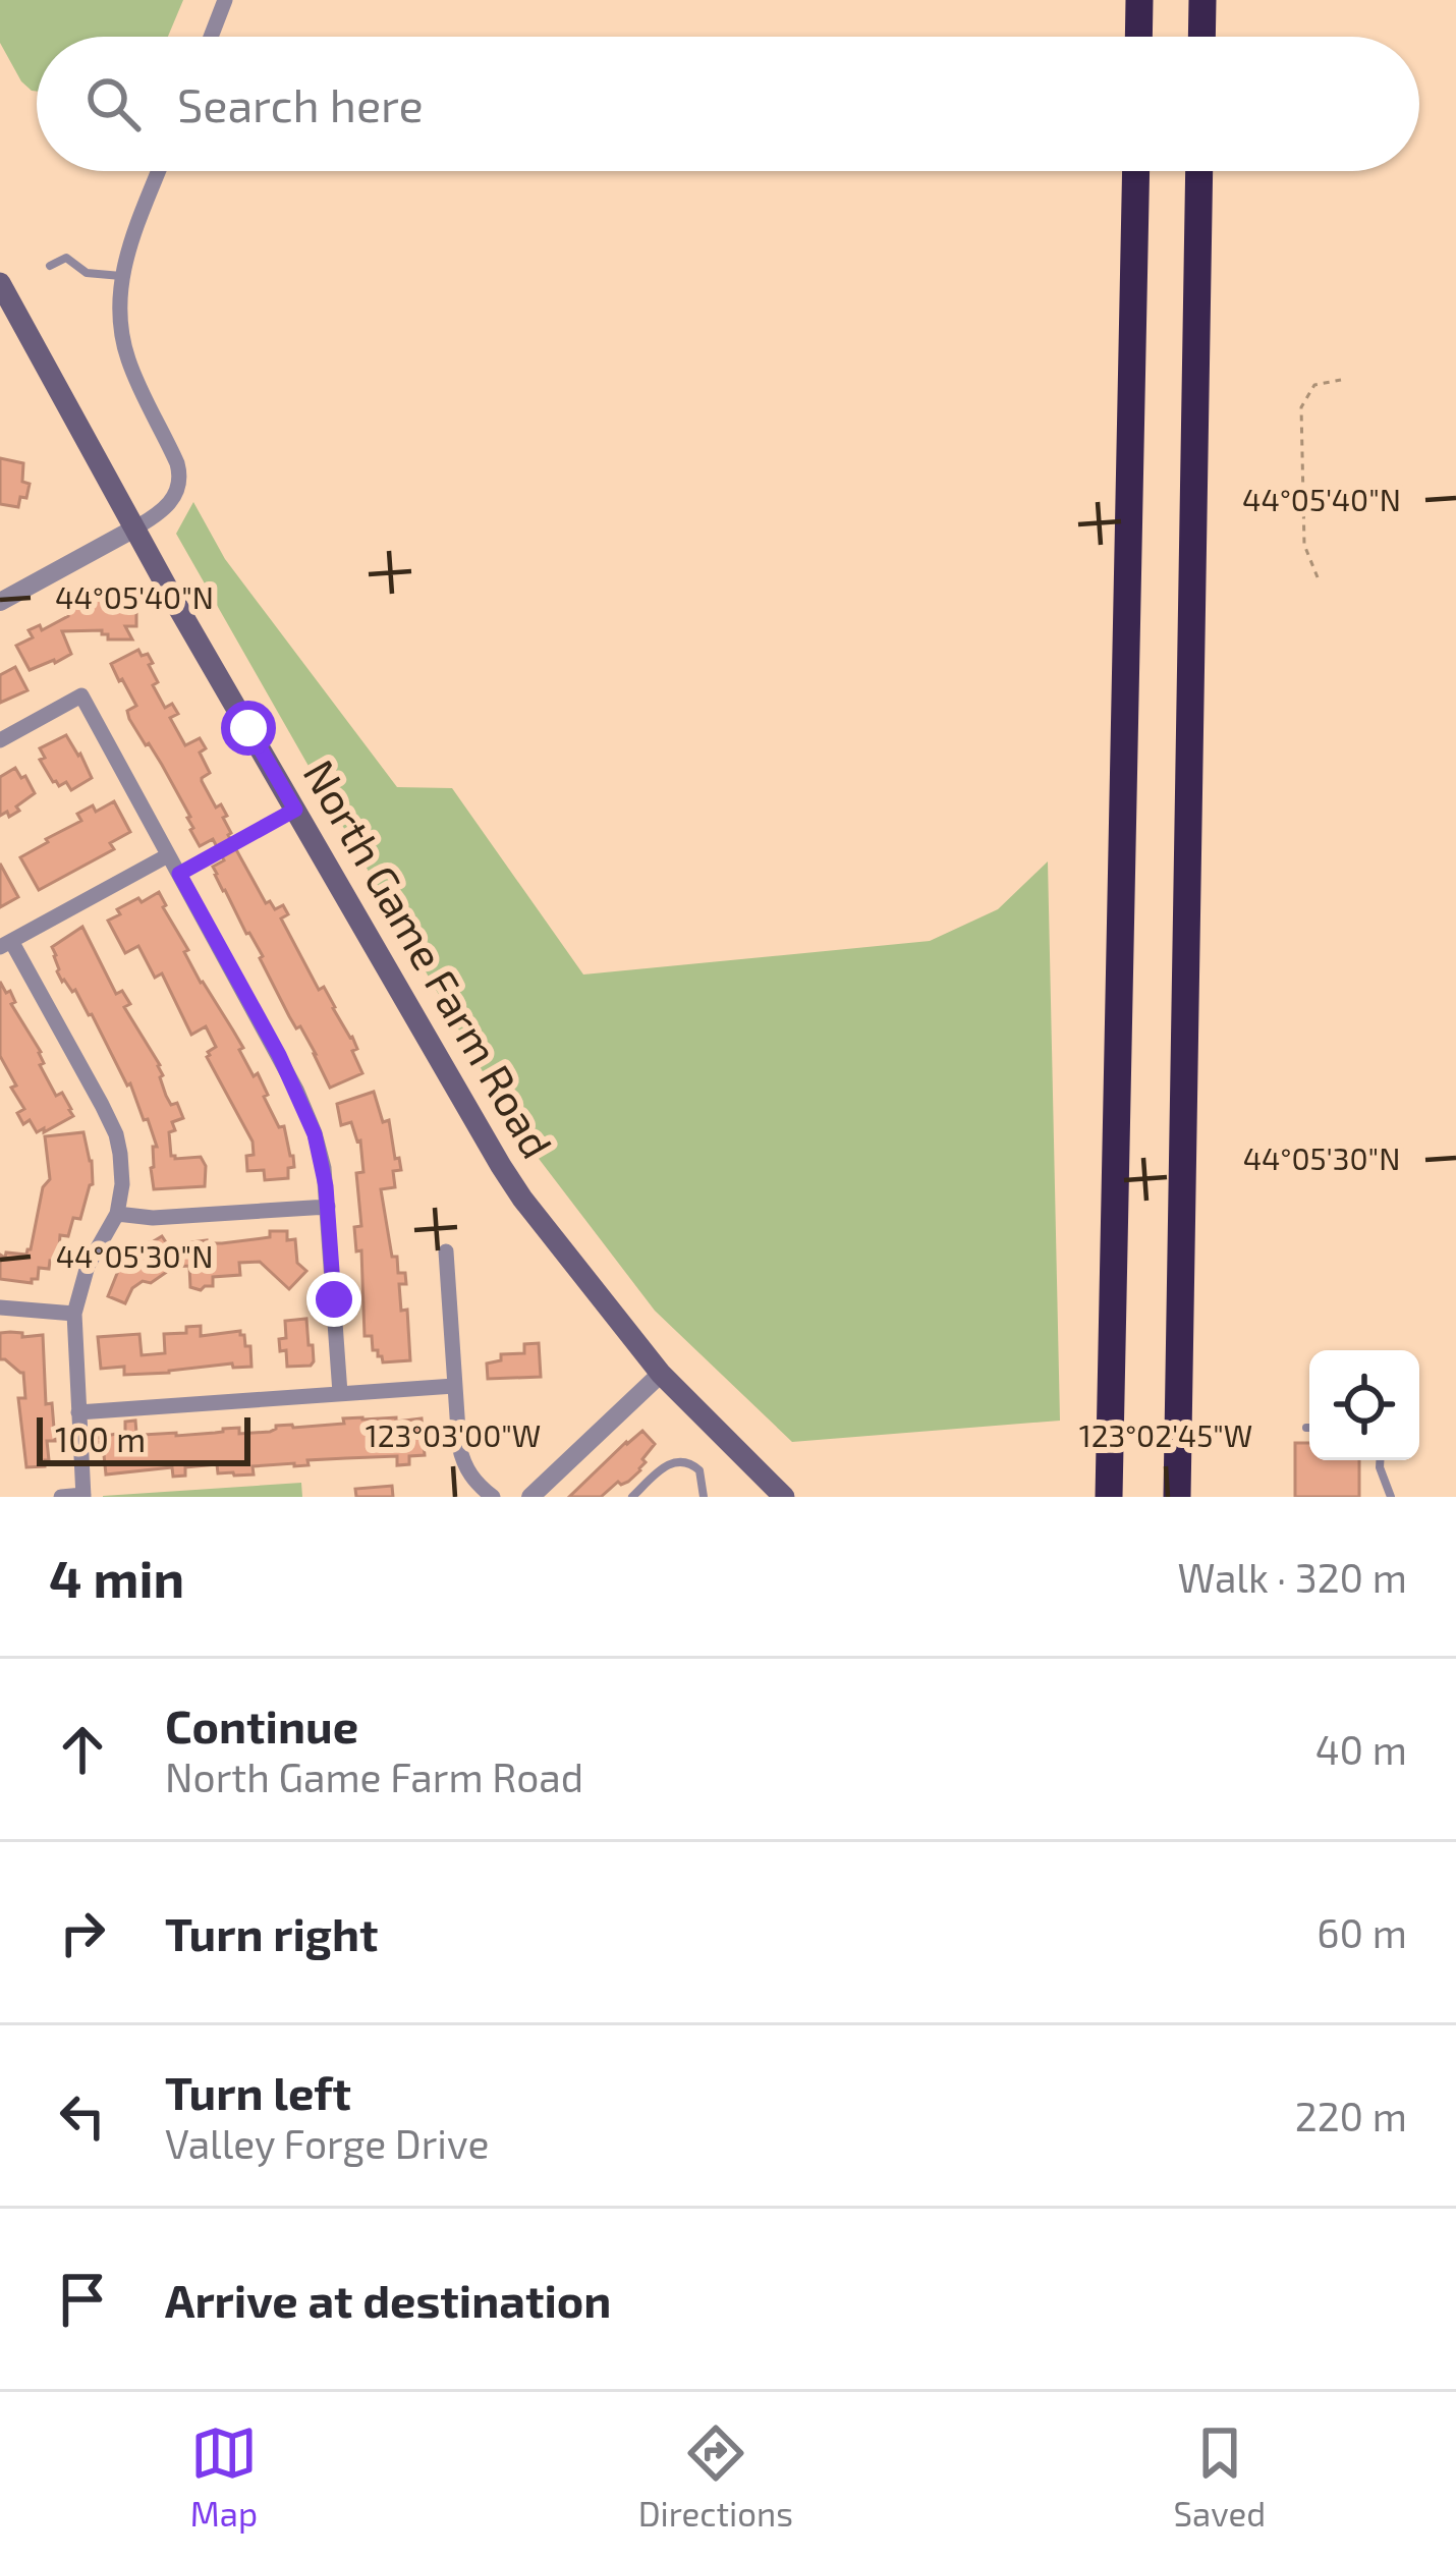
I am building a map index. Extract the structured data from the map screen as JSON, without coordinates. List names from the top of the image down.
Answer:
{
  "streets": {
    "main road": ["North Game Farm Road"]
  },
  "scale_bar": "100 m",
  "page": {
    "search": "Search here",
    "scale": "100 m",
    "heading": ["4 min", "Walk · 320 m"],
    "list": [
      ["Continue", "North Game Farm Road", "40 m"],
      ["Turn right", "60 m"],
      ["Turn left", "Valley Forge Drive", "220 m"],
      "Arrive at destination"
    ],
    "nav": ["Map", "Directions", "Saved"]
  },
  "coordinates": [
    "44°05'40\"N",
    "44°05'30\"N",
    "123°03'00\"W",
    "123°02'45\"W"
  ]
}
